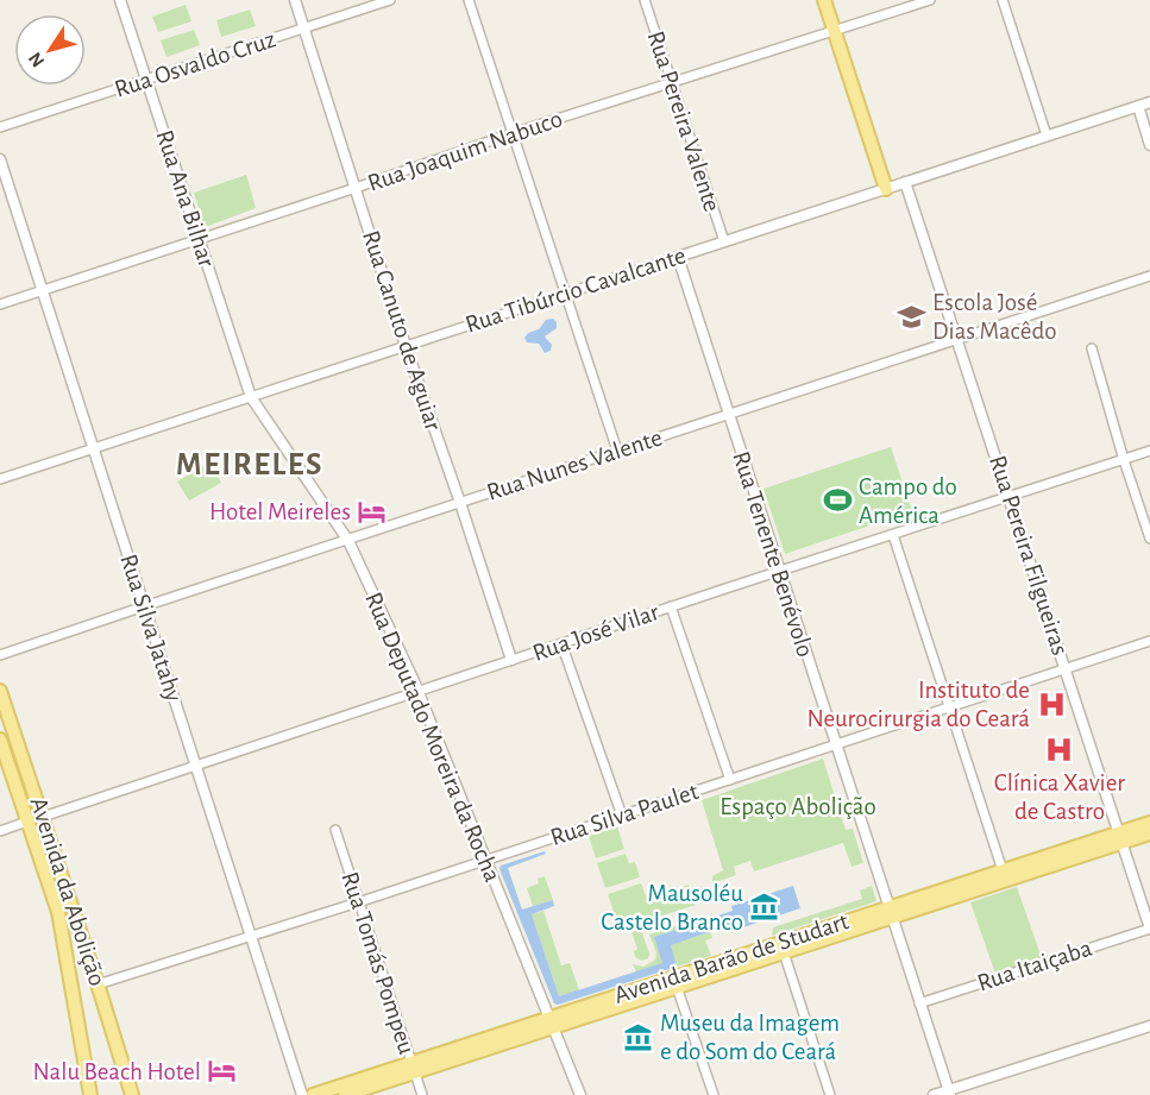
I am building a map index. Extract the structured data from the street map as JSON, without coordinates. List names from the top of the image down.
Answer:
{
  "streets": {
    "main road": ["Avenida da Abolição", "Avenida Barão de Studart"],
    "street": [
      "Rua Osvaldo Cruz",
      "Rua Pereira Valente",
      "Rua Joaquim Nabuco",
      "Rua Ana Bilhar",
      "Rua Tibúrcio Cavalcante",
      "Rua Canuto de Aguiar",
      "Rua Nunes Valente",
      "Rua Tenente Benévolo",
      "Rua Pereira Filgueiras",
      "Rua Silva Jatahy",
      "Rua José Vilar",
      "Rua Deputado Moreira da Rocha",
      "Rua Silva Paulet",
      "Rua Tomás Pompeu",
      "Rua Itaiçaba"
    ]
  },
  "crossings": [
    ["Rua Osvaldo Cruz", "Rua Ana Bilhar"],
    ["Rua Osvaldo Cruz", "Rua Canuto de Aguiar"],
    ["Rua Pereira Valente", "Rua Joaquim Nabuco"],
    ["Rua Pereira Valente", "Rua Tibúrcio Cavalcante"],
    ["Rua Joaquim Nabuco", "Rua Ana Bilhar"],
    ["Rua Joaquim Nabuco", "Rua Canuto de Aguiar"],
    ["Rua Joaquim Nabuco", "Rua Silva Jatahy"],
    ["Rua Ana Bilhar", "Rua Tibúrcio Cavalcante"],
    ["Rua Ana Bilhar", "Rua Deputado Moreira da Rocha"],
    ["Rua Tibúrcio Cavalcante", "Rua Canuto de Aguiar"],
    ["Rua Tibúrcio Cavalcante", "Rua Tenente Benévolo"],
    ["Rua Tibúrcio Cavalcante", "Rua Pereira Filgueiras"],
    ["Rua Tibúrcio Cavalcante", "Rua Silva Jatahy"],
    ["Rua Tibúrcio Cavalcante", "Rua Deputado Moreira da Rocha"],
    ["Rua Canuto de Aguiar", "Rua Nunes Valente"],
    ["Rua Canuto de Aguiar", "Rua José Vilar"],
    ["Rua Nunes Valente", "Rua Tenente Benévolo"],
    ["Rua Nunes Valente", "Rua Pereira Filgueiras"],
    ["Rua Nunes Valente", "Rua Silva Jatahy"],
    ["Rua Nunes Valente", "Rua Deputado Moreira da Rocha"],
    ["Rua Tenente Benévolo", "Rua José Vilar"],
    ["Rua Tenente Benévolo", "Rua Silva Paulet"],
    ["Rua Tenente Benévolo", "Avenida Barão de Studart"],
    ["Rua Tenente Benévolo", "Rua Itaiçaba"],
    ["Rua Pereira Filgueiras", "Rua José Vilar"],
    ["Rua Pereira Filgueiras", "Rua Silva Paulet"],
    ["Rua Pereira Filgueiras", "Avenida Barão de Studart"],
    ["Rua Pereira Filgueiras", "Rua Itaiçaba"],
    ["Rua Silva Jatahy", "Rua José Vilar"],
    ["Rua Silva Jatahy", "Rua Silva Paulet"],
    ["Rua José Vilar", "Rua Deputado Moreira da Rocha"],
    ["Rua José Vilar", "Avenida da Abolição"],
    ["Rua Deputado Moreira da Rocha", "Rua Silva Paulet"],
    ["Rua Deputado Moreira da Rocha", "Avenida Barão de Studart"],
    ["Rua Silva Paulet", "Avenida da Abolição"],
    ["Rua Silva Paulet", "Rua Tomás Pompeu"],
    ["Avenida Barão de Studart", "Rua Tomás Pompeu"]
  ],
  "districts": ["MEIRELES"],
  "parks": ["Espaço Abolição"],
  "places": {
    "school or university": ["Escola José Dias Macêdo"],
    "sports": ["Campo do América"],
    "hotel": ["Hotel Meireles", "Nalu Beach Hotel"],
    "hospital": ["Instituto de Neurocirurgia do Ceará", "Clínica Xavier de Castro"],
    "museum": ["Mausoléu Castelo Branco", "Museu da Imagem e do Som do Ceará"]
  },
  "north": "bottom left"
}
